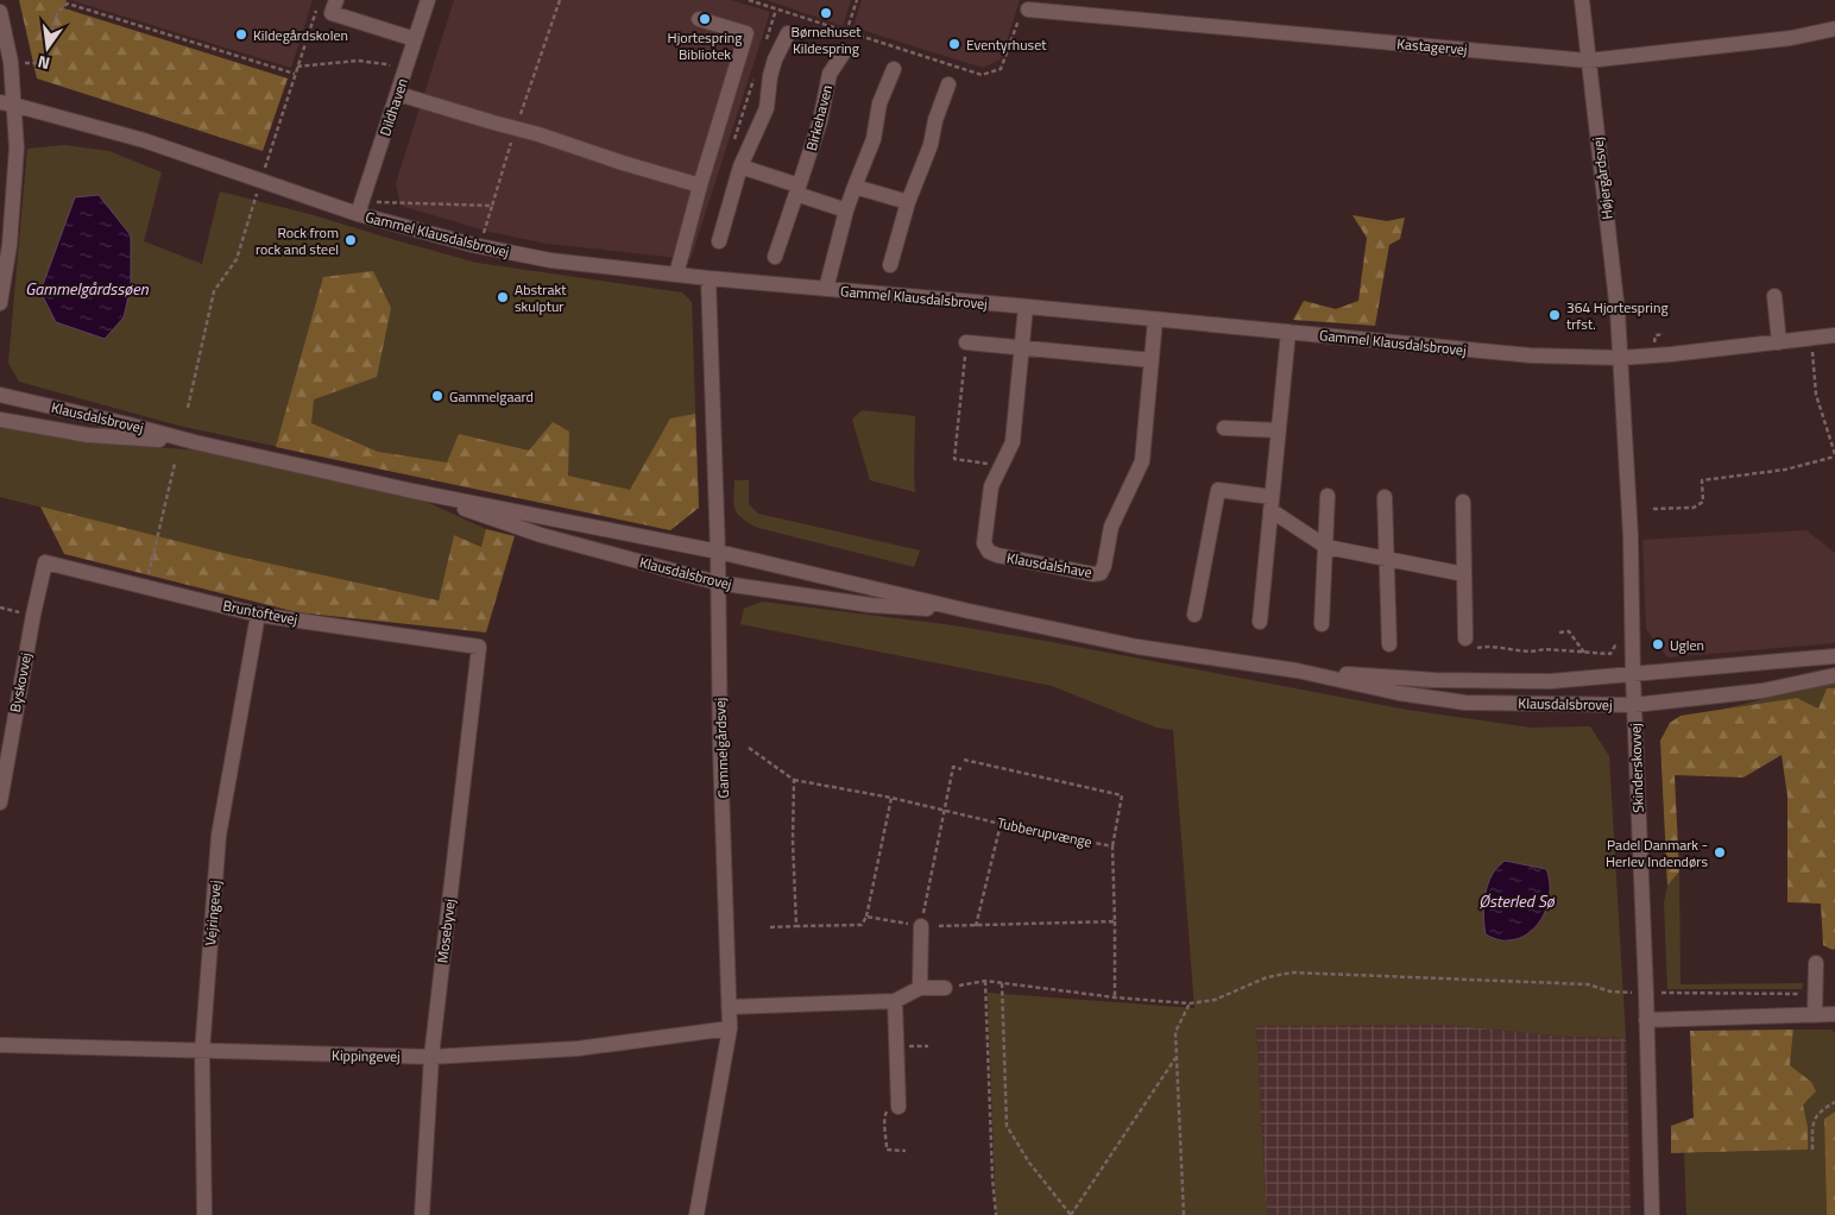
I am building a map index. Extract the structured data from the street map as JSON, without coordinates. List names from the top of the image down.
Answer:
{
  "streets": {
    "street": [
      "Kastagervej",
      "Dildhaven",
      "Birkehaven",
      "Højergårdsvej",
      "Gammel Klausdalsbrovej",
      "Klausdalsbrovej",
      "Klausdalshave",
      "Bruntoftevej",
      "Byskovvej",
      "Gammelgårdsvej",
      "Skinderskovvej",
      "Vejringevej",
      "Mosebyvej",
      "Kippingevej"
    ],
    "path": ["Tubberupvænge"]
  },
  "crossings": [
    ["Kastagervej", "Højergårdsvej"],
    ["Dildhaven", "Gammel Klausdalsbrovej"],
    ["Højergårdsvej", "Gammel Klausdalsbrovej"],
    ["Højergårdsvej", "Skinderskovvej"],
    ["Gammel Klausdalsbrovej", "Klausdalshave"],
    ["Gammel Klausdalsbrovej", "Gammelgårdsvej"],
    ["Gammel Klausdalsbrovej", "Skinderskovvej"],
    ["Klausdalsbrovej", "Gammelgårdsvej"],
    ["Klausdalsbrovej", "Skinderskovvej"],
    ["Bruntoftevej", "Byskovvej"],
    ["Bruntoftevej", "Vejringevej"],
    ["Bruntoftevej", "Mosebyvej"],
    ["Gammelgårdsvej", "Kippingevej"],
    ["Vejringevej", "Kippingevej"],
    ["Mosebyvej", "Kippingevej"]
  ],
  "water": ["Gammelgårdssøen", "Østerled Sø"],
  "places": [
    "Børnehuset Kildespring",
    "Hjortespring Bibliotek",
    "Kildegårdskolen",
    "Eventyrhuset",
    "Rock from rock and steel",
    "Abstrakt skulptur",
    "364 Hjortespring trfst.",
    "Gammelgaard",
    "Uglen",
    "Padel Danmark - Herlev Indendørs"
  ],
  "north": "bottom"
}
